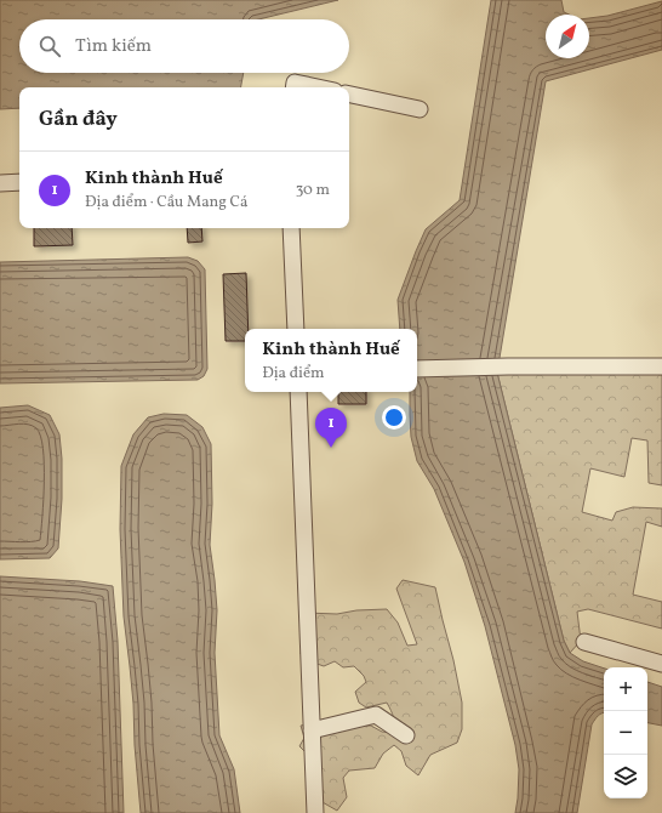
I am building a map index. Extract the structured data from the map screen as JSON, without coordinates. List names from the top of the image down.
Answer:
{
  "north": "top right",
  "page": {
    "search": "Tìm kiếm",
    "heading": "Gần đây",
    "list": [
      {
        "mark": "1",
        "name": "Kinh thành Huế",
        "note": "Địa điểm · Cầu Mang Cá",
        "value": "30 m"
      }
    ],
    "popup": ["Kinh thành Huế", "Địa điểm"],
    "pins": "1",
    "map_buttons": ["+", "−"]
  }
}
